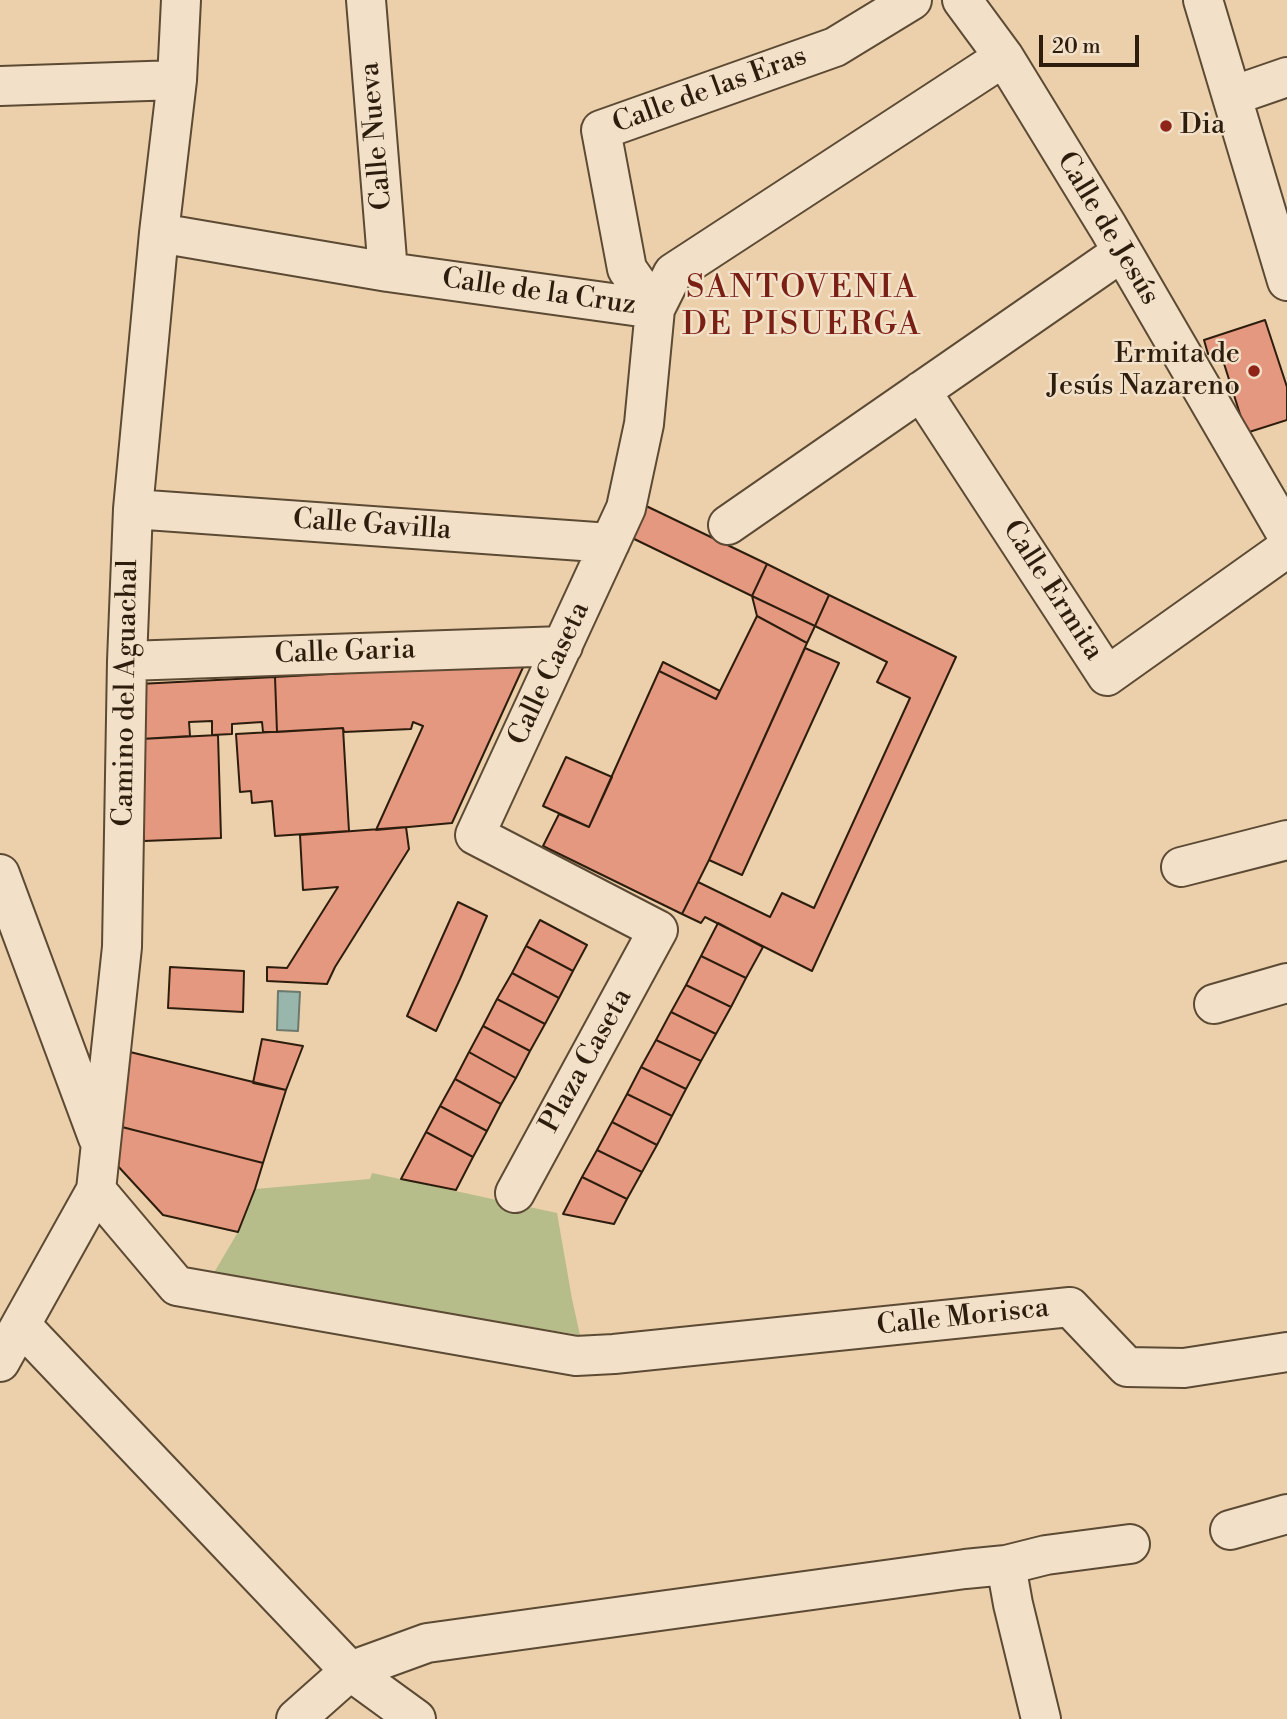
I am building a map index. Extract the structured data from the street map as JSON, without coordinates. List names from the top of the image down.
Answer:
{
  "streets": {
    "street": [
      "Calle de las Eras",
      "Calle Nueva",
      "Calle de Jesús",
      "Calle de la Cruz",
      "Calle Gavilla",
      "Calle Ermita",
      "Calle Garia",
      "Calle Caseta",
      "Camino del Aguachal",
      "Plaza Caseta",
      "Calle Morisca"
    ]
  },
  "crossings": [
    ["Calle de las Eras", "Calle de la Cruz"],
    ["Calle de las Eras", "Calle Caseta"],
    ["Calle Nueva", "Calle de la Cruz"],
    ["Calle de Jesús", "Calle de la Cruz"],
    ["Calle de la Cruz", "Calle Caseta"],
    ["Calle de la Cruz", "Camino del Aguachal"],
    ["Calle Gavilla", "Calle Caseta"],
    ["Calle Gavilla", "Camino del Aguachal"],
    ["Calle Garia", "Calle Caseta"],
    ["Calle Garia", "Camino del Aguachal"],
    ["Calle Caseta", "Plaza Caseta"],
    ["Camino del Aguachal", "Calle Morisca"]
  ],
  "districts": ["SANTOVENIA DE PISUERGA"],
  "places": ["Dia", "Ermita de Jesús Nazareno"],
  "scale_bar": "20 m"
}
